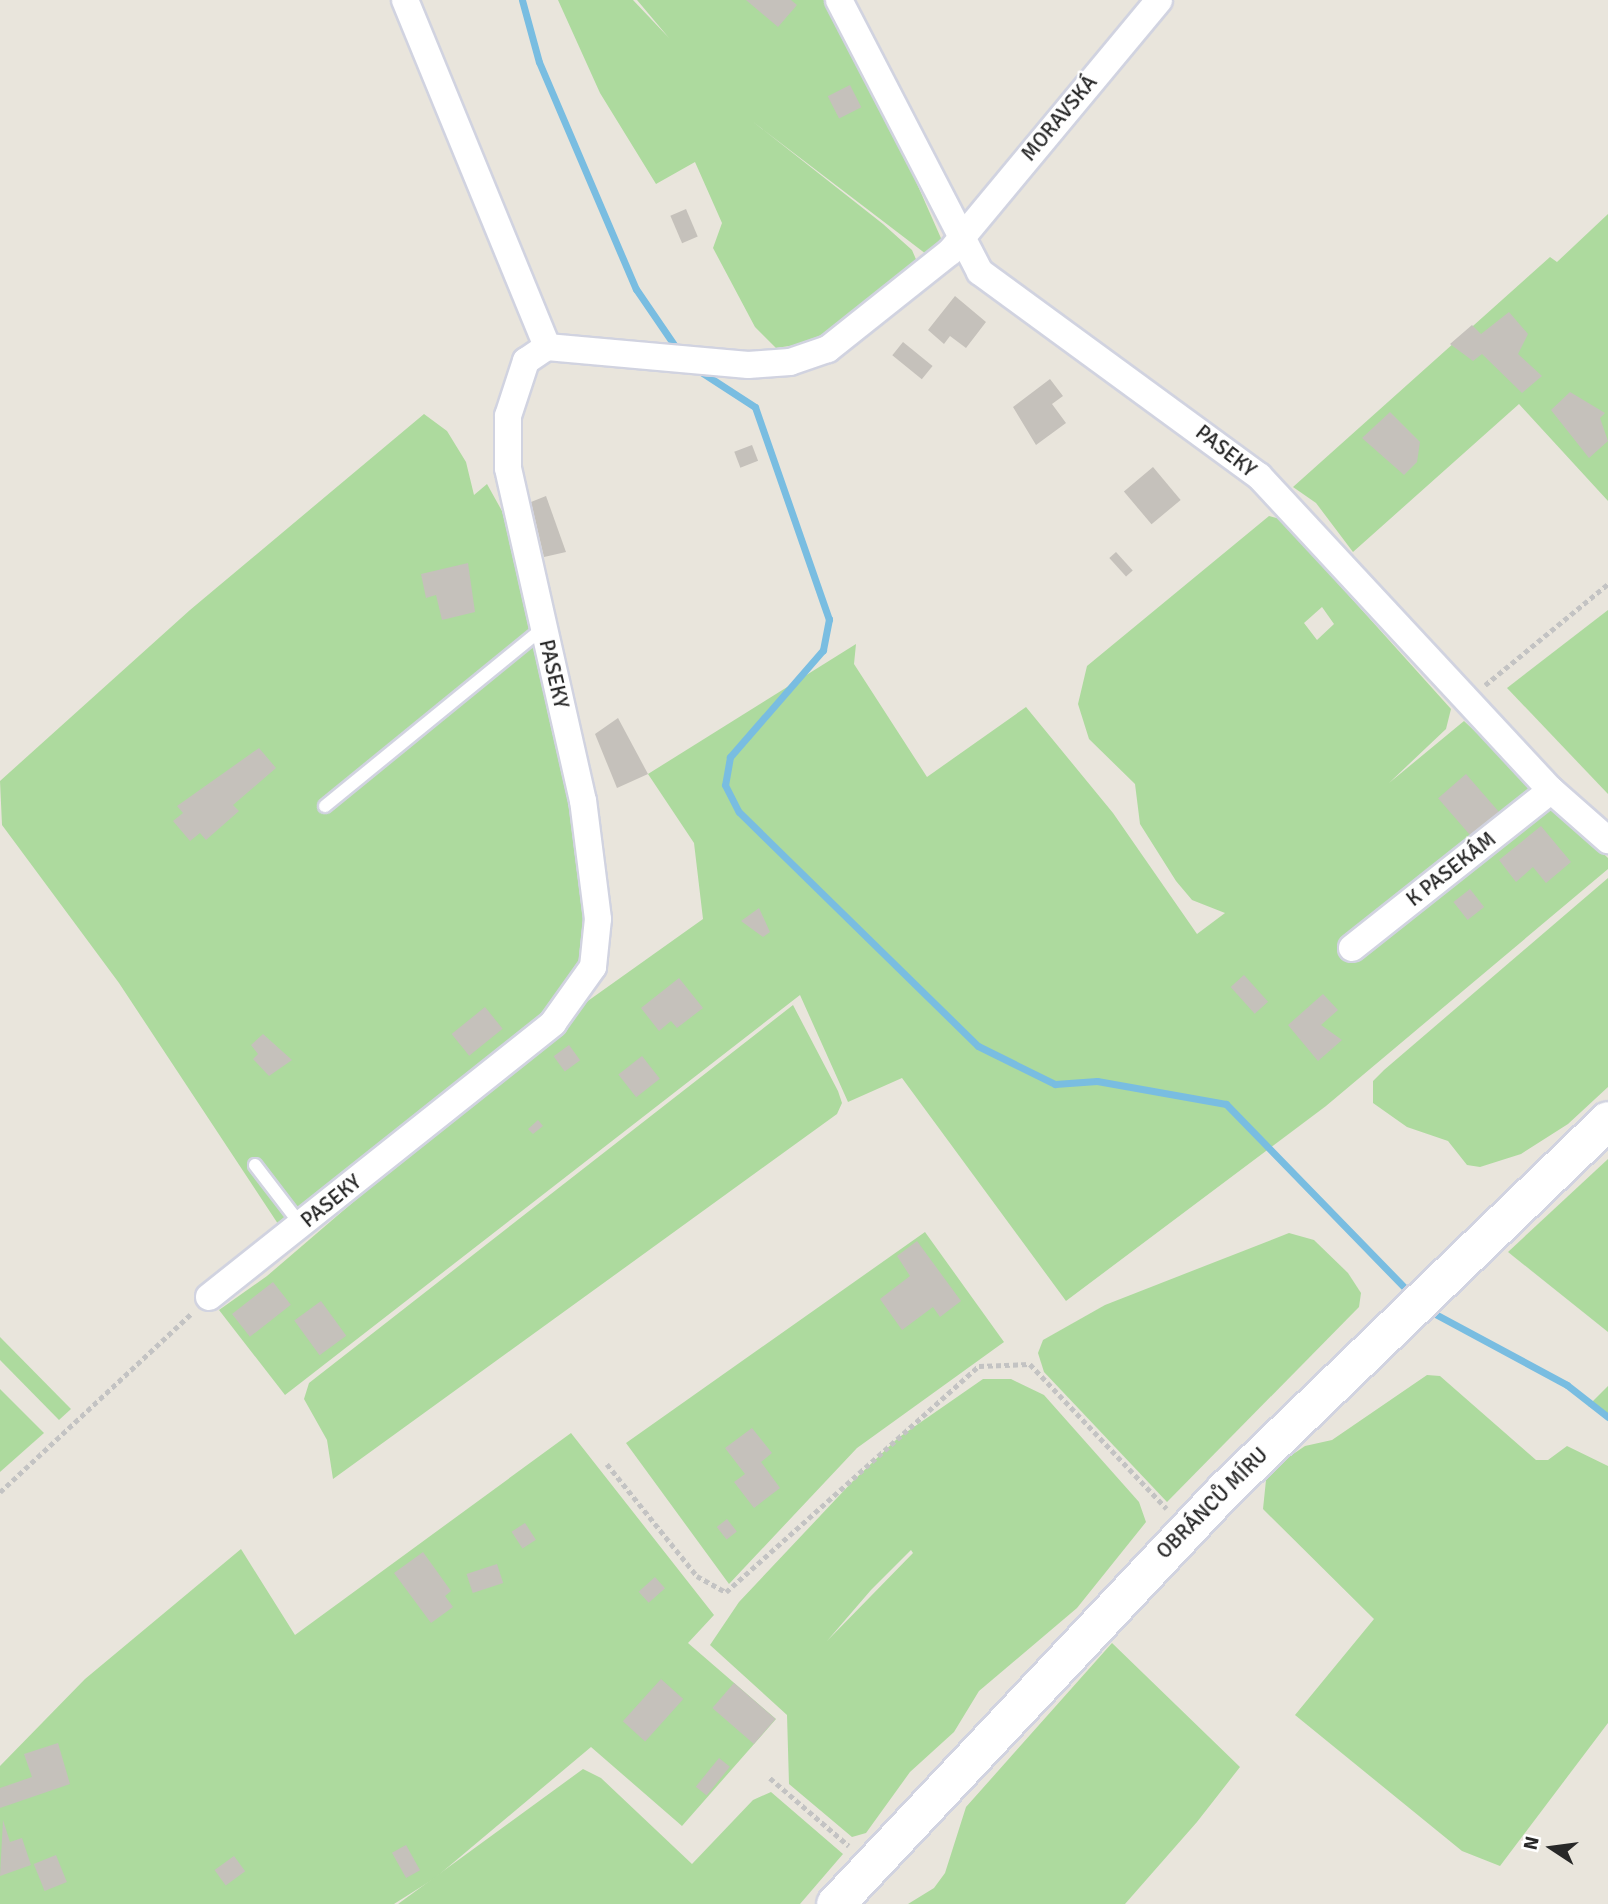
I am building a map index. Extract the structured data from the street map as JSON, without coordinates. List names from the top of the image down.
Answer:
{
  "streets": {
    "main road": ["OBRÁNCŮ MÍRU"],
    "street": ["MORAVSKÁ", "PASEKY", "K PASEKÁM"]
  },
  "crossings": [
    ["MORAVSKÁ", "PASEKY"]
  ],
  "north": "left"
}
